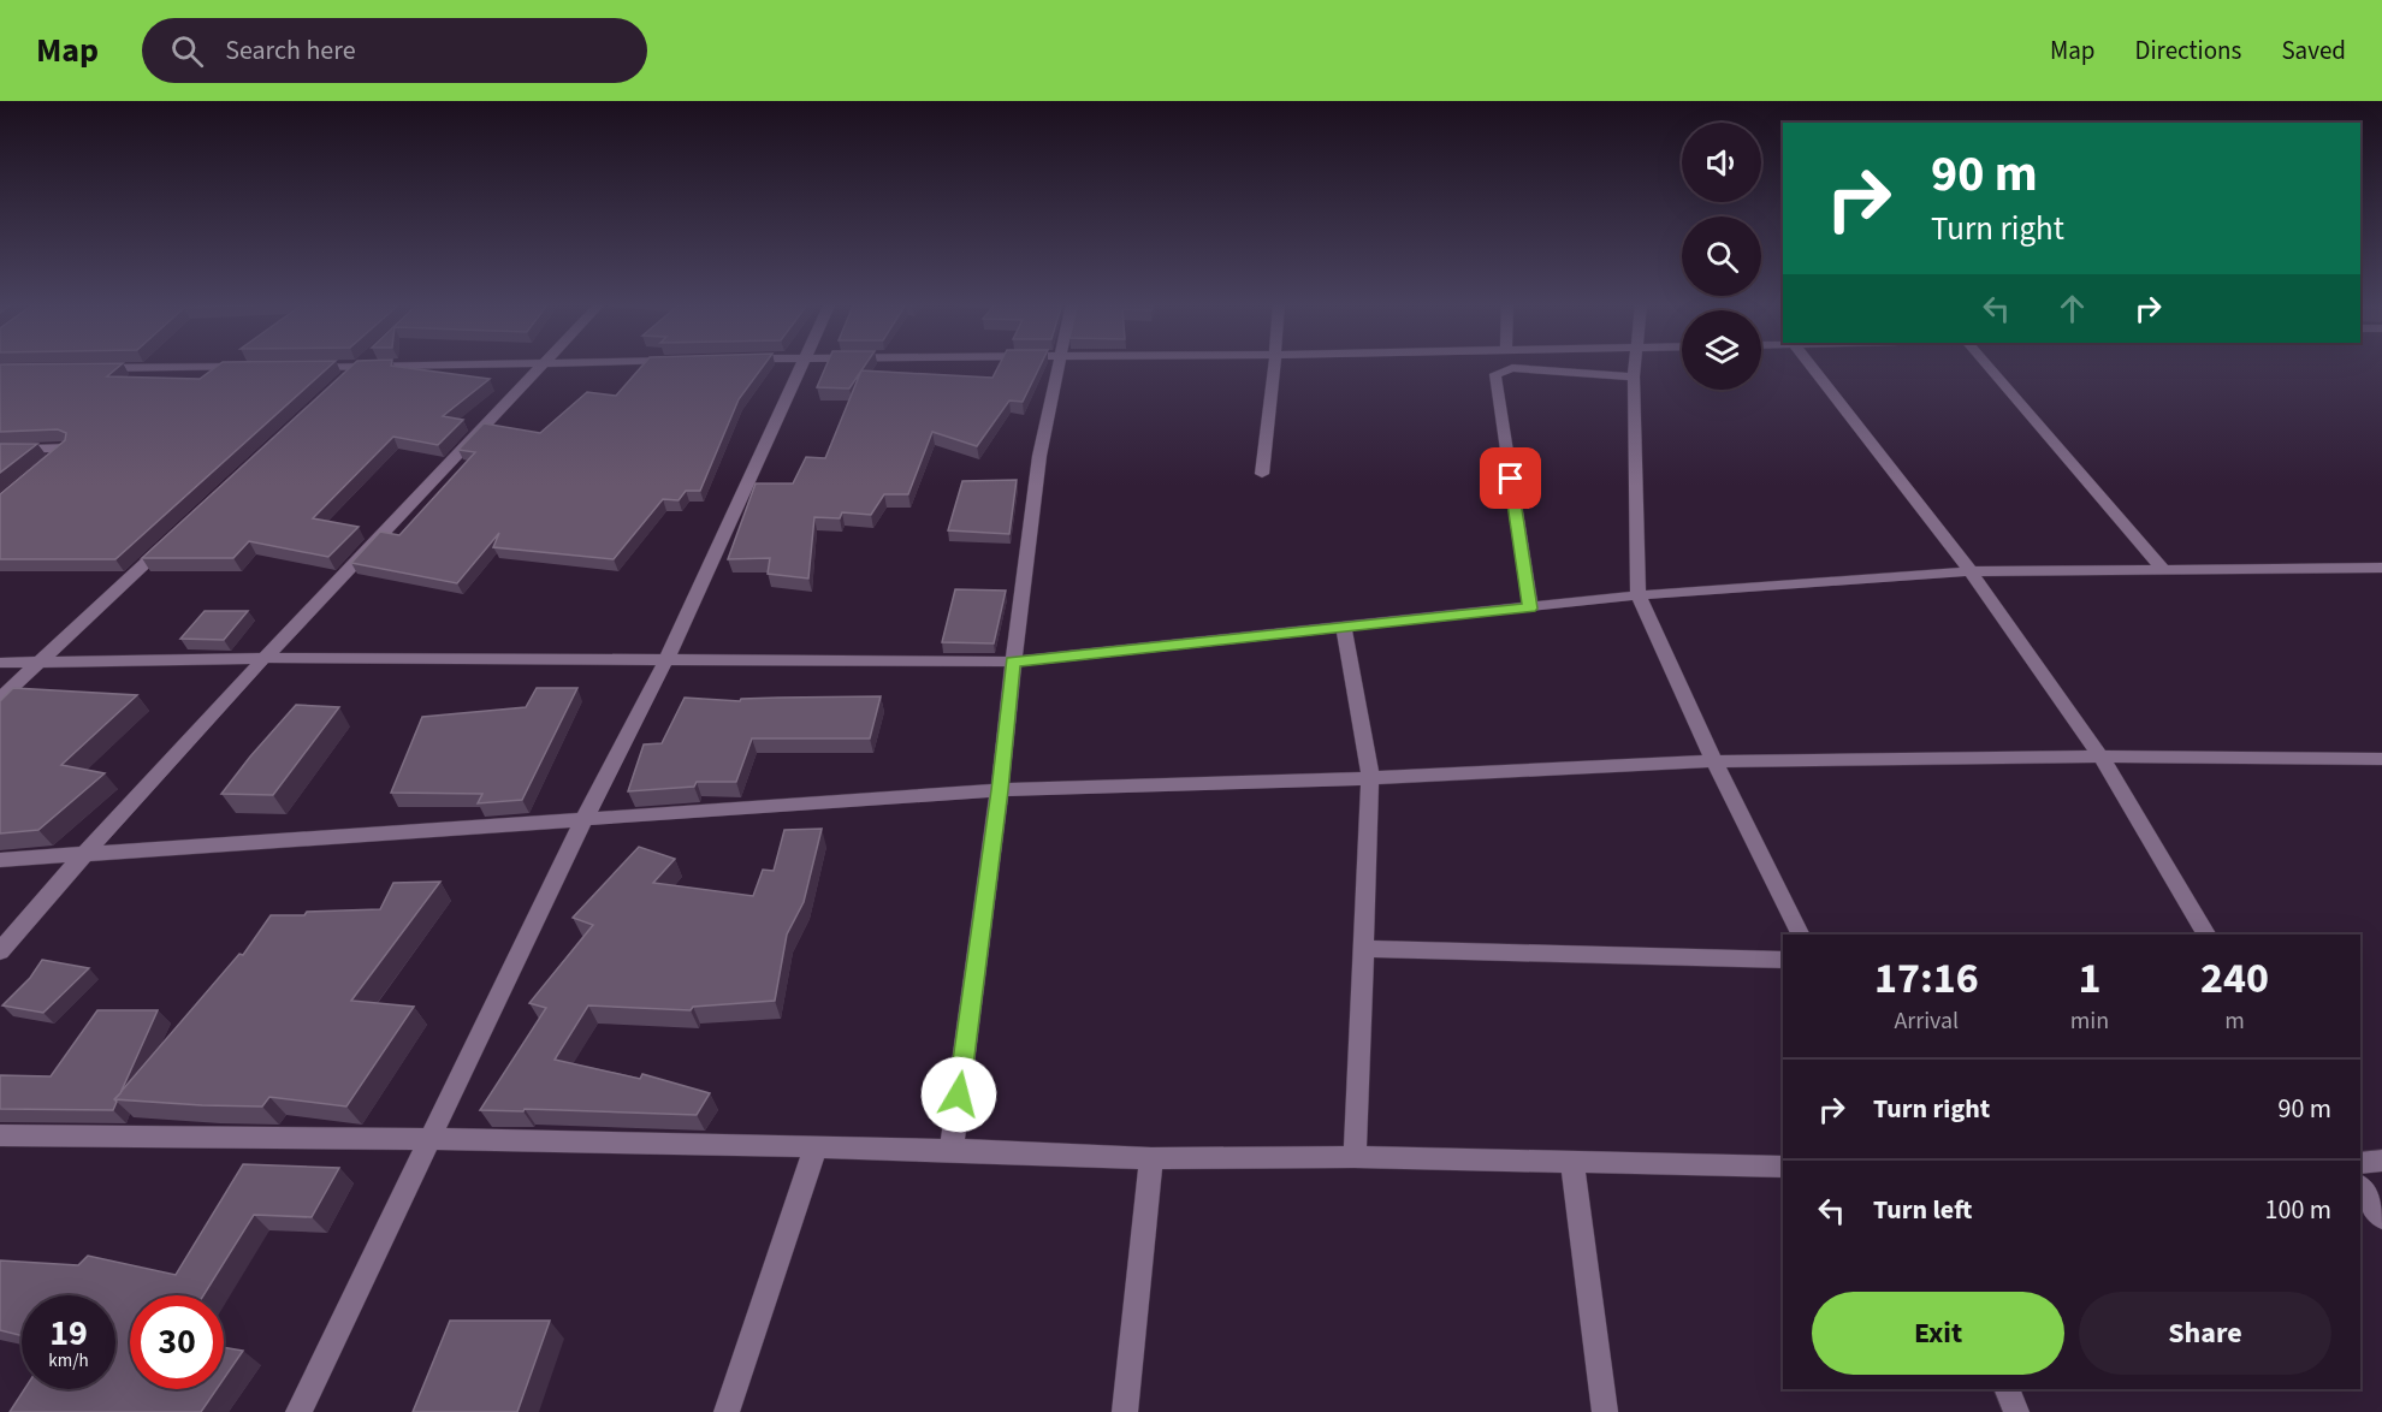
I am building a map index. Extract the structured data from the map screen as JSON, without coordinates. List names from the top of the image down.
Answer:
{
  "page": {
    "header": "Map",
    "search": "Search here",
    "nav": ["Map", "Directions", "Saved"],
    "turn": ["90 m", "Turn right"],
    "eta": [
      "17:16",
      "Arrival",
      "1",
      "min",
      "240",
      "m"
    ],
    "list": [
      {
        "name": "Turn right",
        "value": "90 m"
      },
      {
        "name": "Turn left",
        "value": "100 m"
      }
    ],
    "buttons": ["Exit", "Share"],
    "speed": "19 km/h",
    "limit": "30"
  }
}
